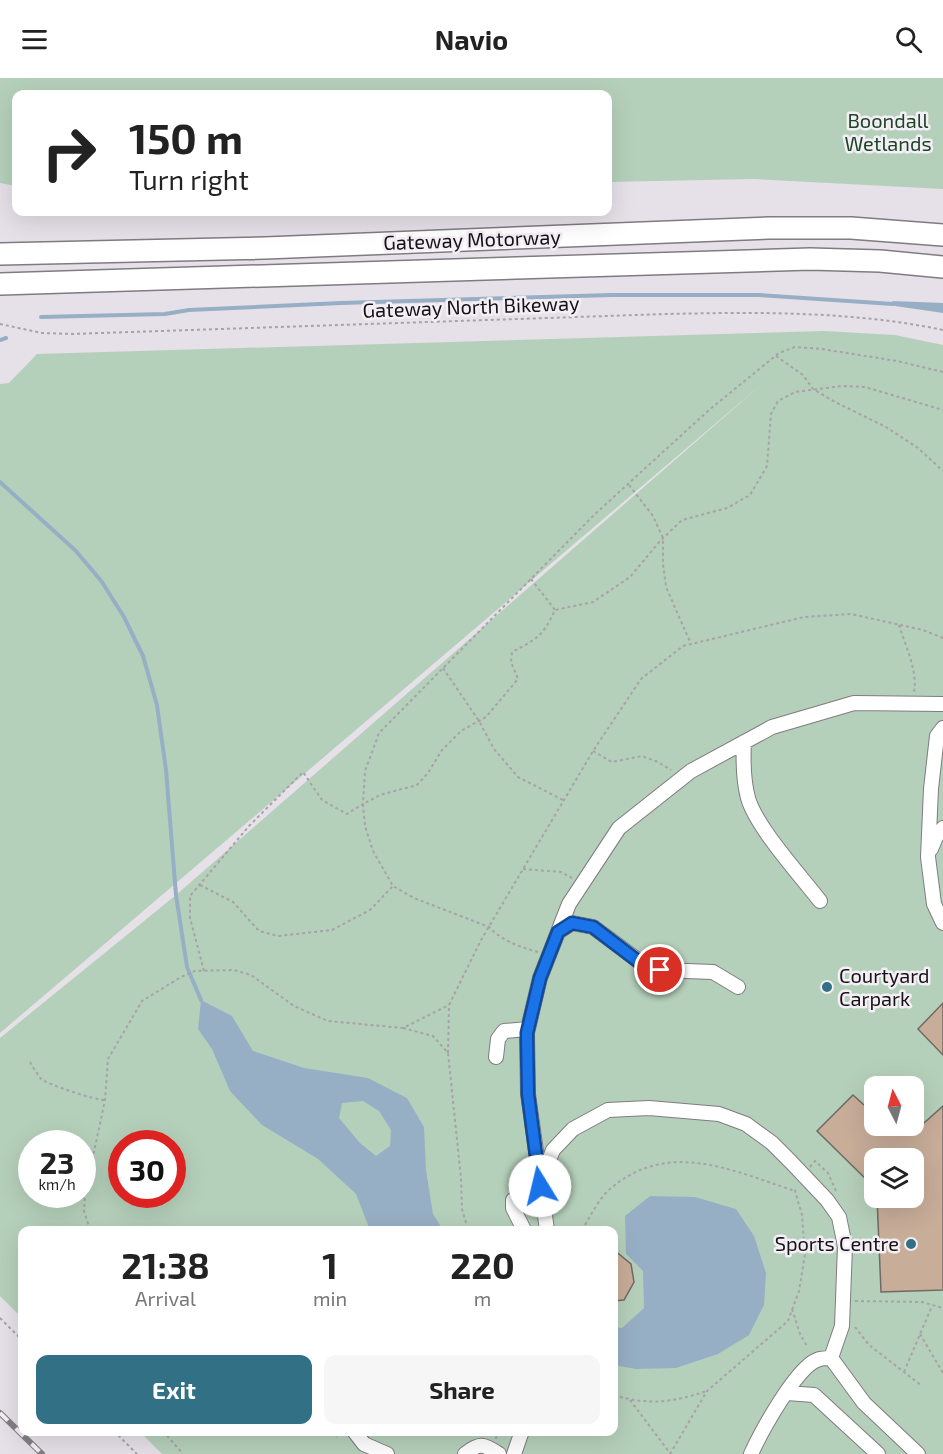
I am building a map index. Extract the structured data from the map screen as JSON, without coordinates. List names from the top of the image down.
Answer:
{
  "streets": {
    "highway": ["Gateway Motorway"],
    "path": ["Gateway North Bikeway"]
  },
  "parks": ["Boondall Wetlands"],
  "places": ["Courtyard Carpark", "Sports Centre"],
  "north": "top",
  "page": {
    "header": "Navio",
    "turn": ["150 m", "Turn right"],
    "speed": "23 km/h",
    "limit": "30",
    "eta": [
      "21:38",
      "Arrival",
      "1",
      "min",
      "220",
      "m"
    ],
    "buttons": ["Exit", "Share"]
  }
}
